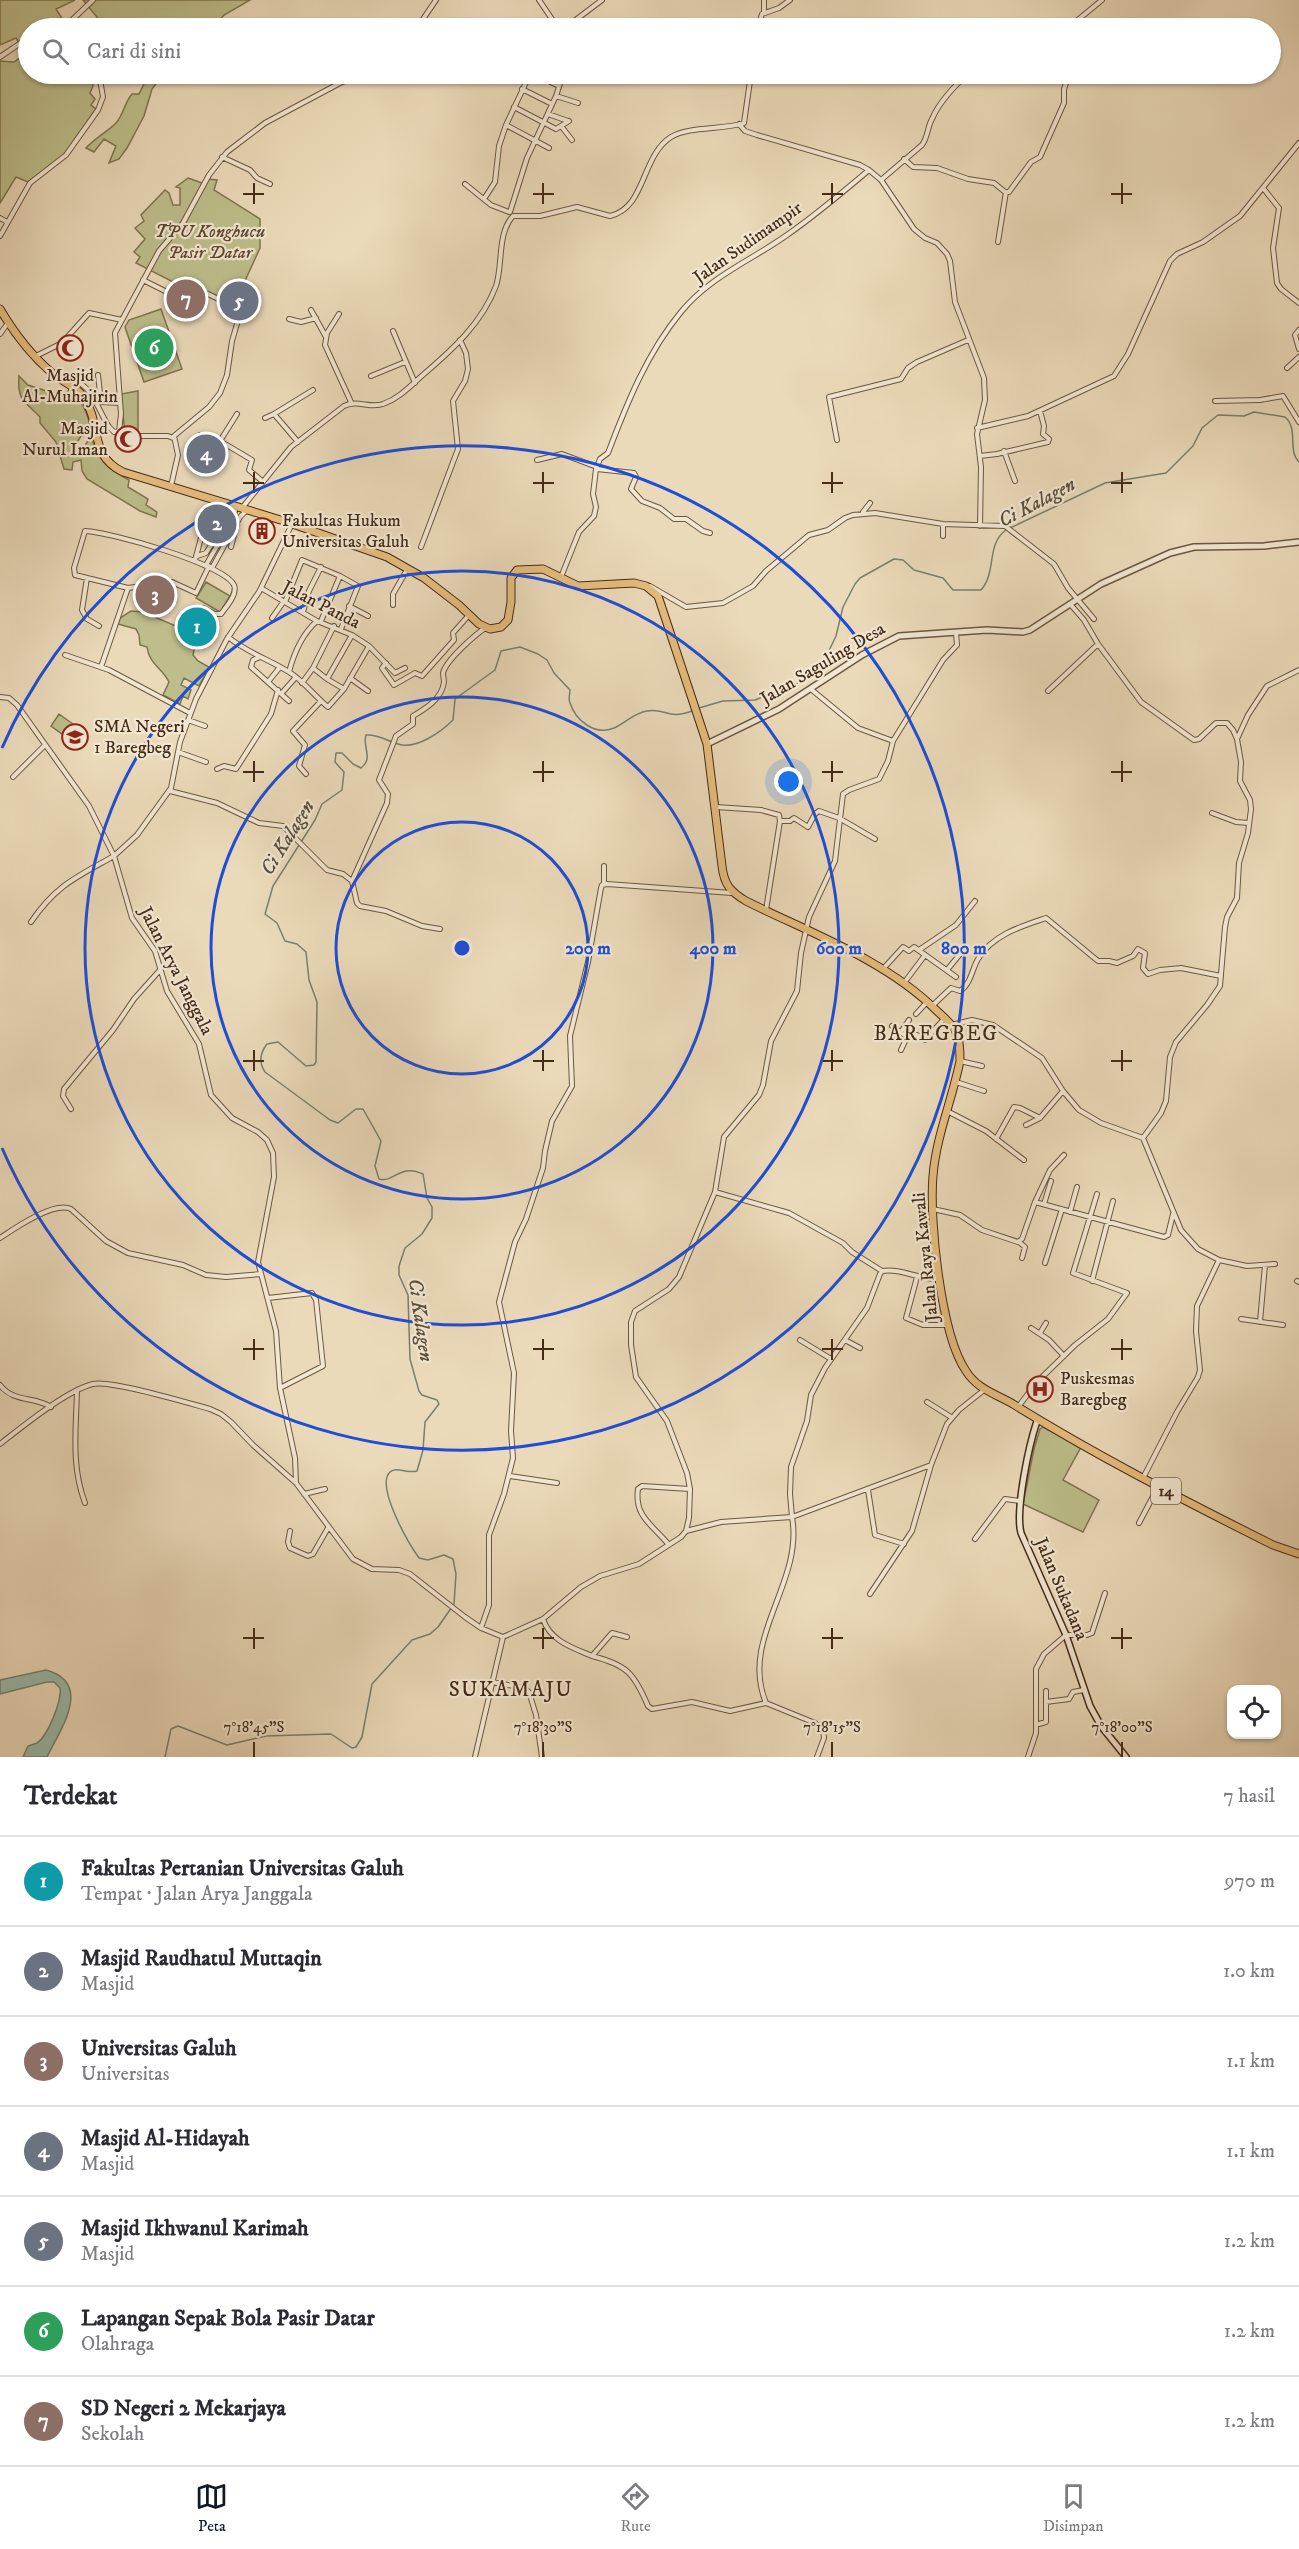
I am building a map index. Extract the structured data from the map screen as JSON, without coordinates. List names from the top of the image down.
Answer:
{
  "streets": {
    "highway": ["Jalan Raya Kawali", "14"],
    "street": [
      "Jalan Sudimampir",
      "Jalan Panda",
      "Jalan Saguling Desa",
      "Jalan Arya Janggala",
      "Jalan Sukadana"
    ]
  },
  "crossings": [
    ["Jalan Raya Kawali", "Jalan Sukadana"]
  ],
  "districts": ["BAREGBEG", "SUKAMAJU"],
  "water": ["Ci Kalagen"],
  "parks": ["TPU Konghucu Pasir Datar"],
  "places": {
    "mosque": ["Masjid Al-Muhajirin", "Masjid Nurul Iman"],
    "building": ["Fakultas Hukum Universitas Galuh"],
    "school or university": ["SMA Negeri 1 Baregbeg"],
    "hospital": ["Puskesmas Baregbeg"]
  },
  "page": {
    "search": "Cari di sini",
    "pins": [
      "7",
      "5",
      "6",
      "4",
      "2",
      "3",
      "1"
    ],
    "heading": ["Terdekat", "7 hasil"],
    "list": [
      {
        "mark": "1",
        "name": "Fakultas Pertanian Universitas Galuh",
        "note": "Tempat · Jalan Arya Janggala",
        "value": "970 m"
      },
      {
        "mark": "2",
        "name": "Masjid Raudhatul Muttaqin",
        "note": "Masjid",
        "value": "1.0 km"
      },
      {
        "mark": "3",
        "name": "Universitas Galuh",
        "note": "Universitas",
        "value": "1.1 km"
      },
      {
        "mark": "4",
        "name": "Masjid Al-Hidayah",
        "note": "Masjid",
        "value": "1.1 km"
      },
      {
        "mark": "5",
        "name": "Masjid Ikhwanul Karimah",
        "note": "Masjid",
        "value": "1.2 km"
      },
      {
        "mark": "6",
        "name": "Lapangan Sepak Bola Pasir Datar",
        "note": "Olahraga",
        "value": "1.2 km"
      },
      {
        "mark": "7",
        "name": "SD Negeri 2 Mekarjaya",
        "note": "Sekolah",
        "value": "1.2 km"
      }
    ],
    "nav": ["Peta", "Rute", "Disimpan"]
  },
  "coordinates": [
    "7°18'45\"S",
    "7°18'30\"S",
    "7°18'15\"S",
    "7°18'00\"S"
  ],
  "rings": [
    "200 m",
    "400 m",
    "600 m",
    "800 m"
  ]
}
